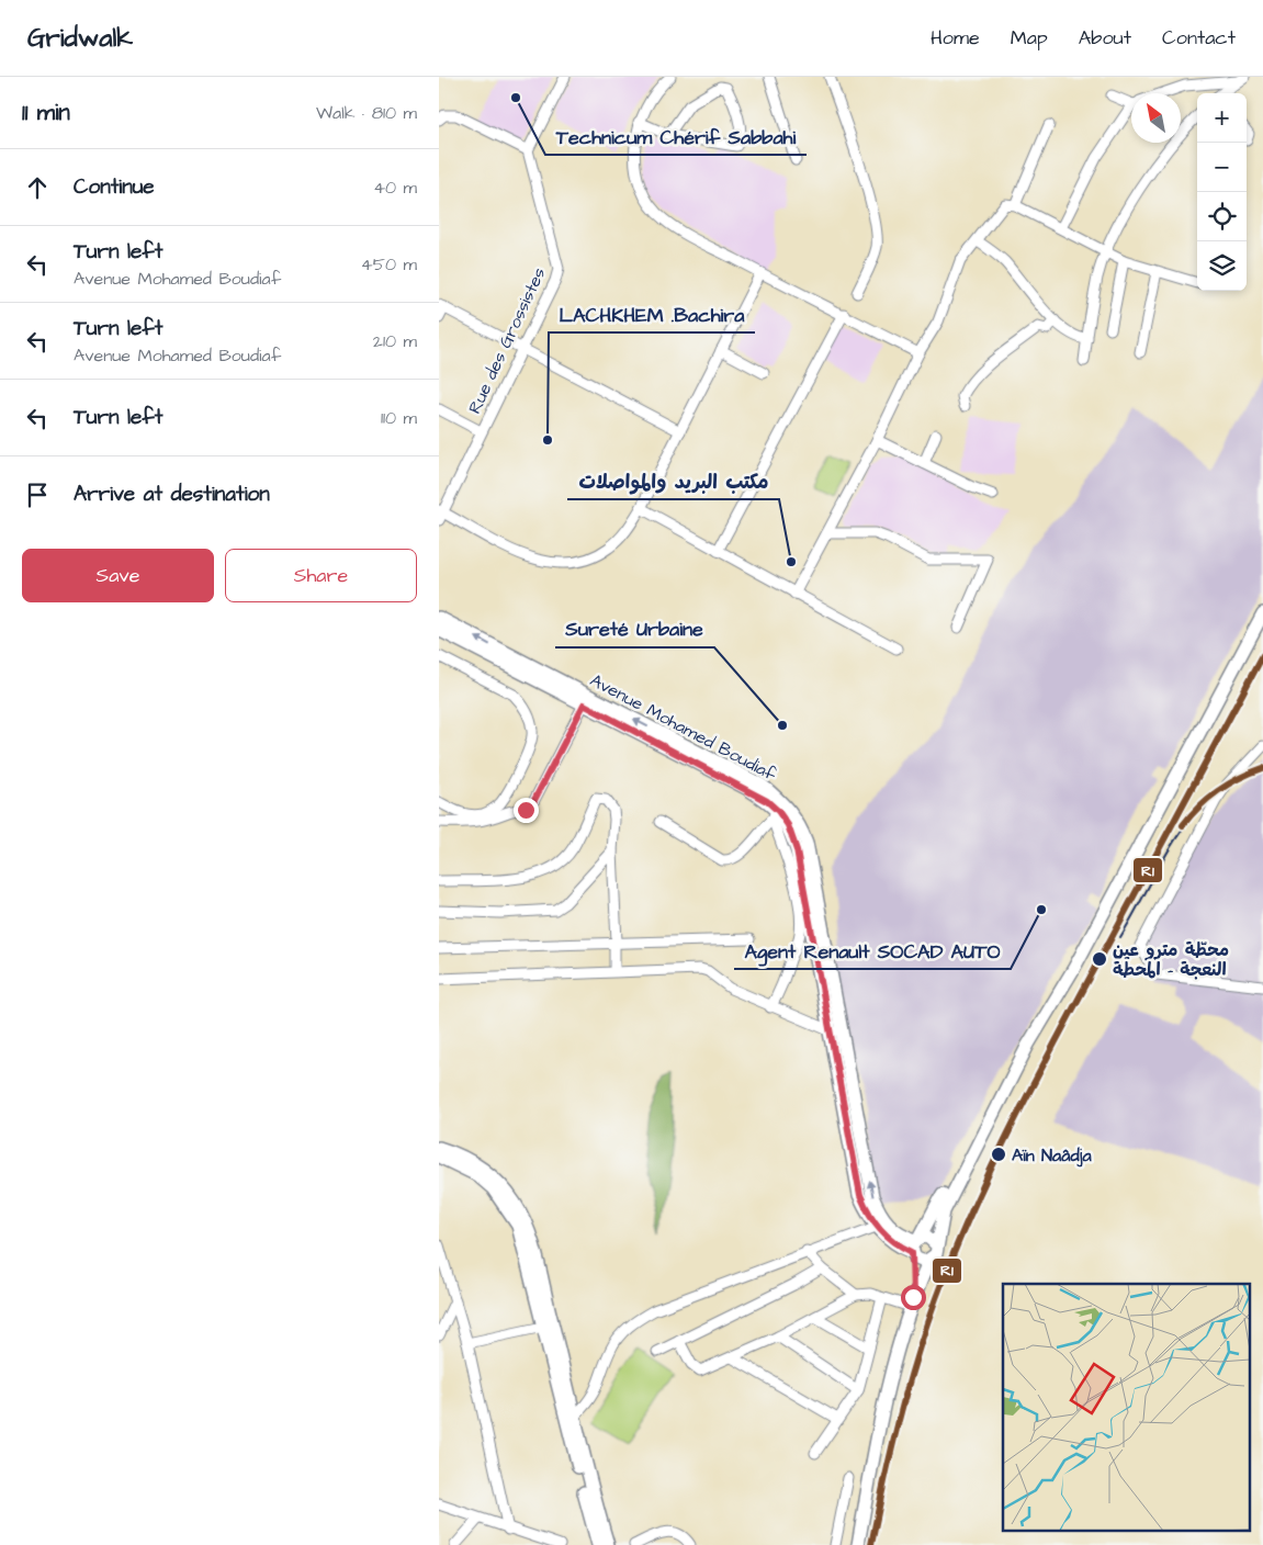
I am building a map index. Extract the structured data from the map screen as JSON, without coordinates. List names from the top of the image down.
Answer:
{
  "streets": {
    "main road": ["Avenue Mohamed Boudiaf"],
    "street": ["Rue des Grossistes"]
  },
  "places": [
    "Technicum Chérif Sabbahi",
    "LACHKHEM .Bachira",
    "مكتب البريد والمواصلات",
    "Sureté Urbaine",
    "Agent Renault SOCAD AUTO",
    "محطّة مترو عين النعجة – المحطة",
    "Aïn Naâdja"
  ],
  "lines": ["transit line R1"],
  "north": "top left",
  "page": {
    "header": "Gridwalk",
    "nav": [
      "Home",
      "Map",
      "About",
      "Contact"
    ],
    "heading": ["11 min", "Walk · 810 m"],
    "map_buttons": ["+", "−"],
    "list": [
      ["Continue", "40 m"],
      ["Turn left", "Avenue Mohamed Boudiaf", "450 m"],
      ["Turn left", "Avenue Mohamed Boudiaf", "210 m"],
      ["Turn left", "110 m"],
      "Arrive at destination"
    ],
    "buttons": ["Save", "Share"]
  }
}
